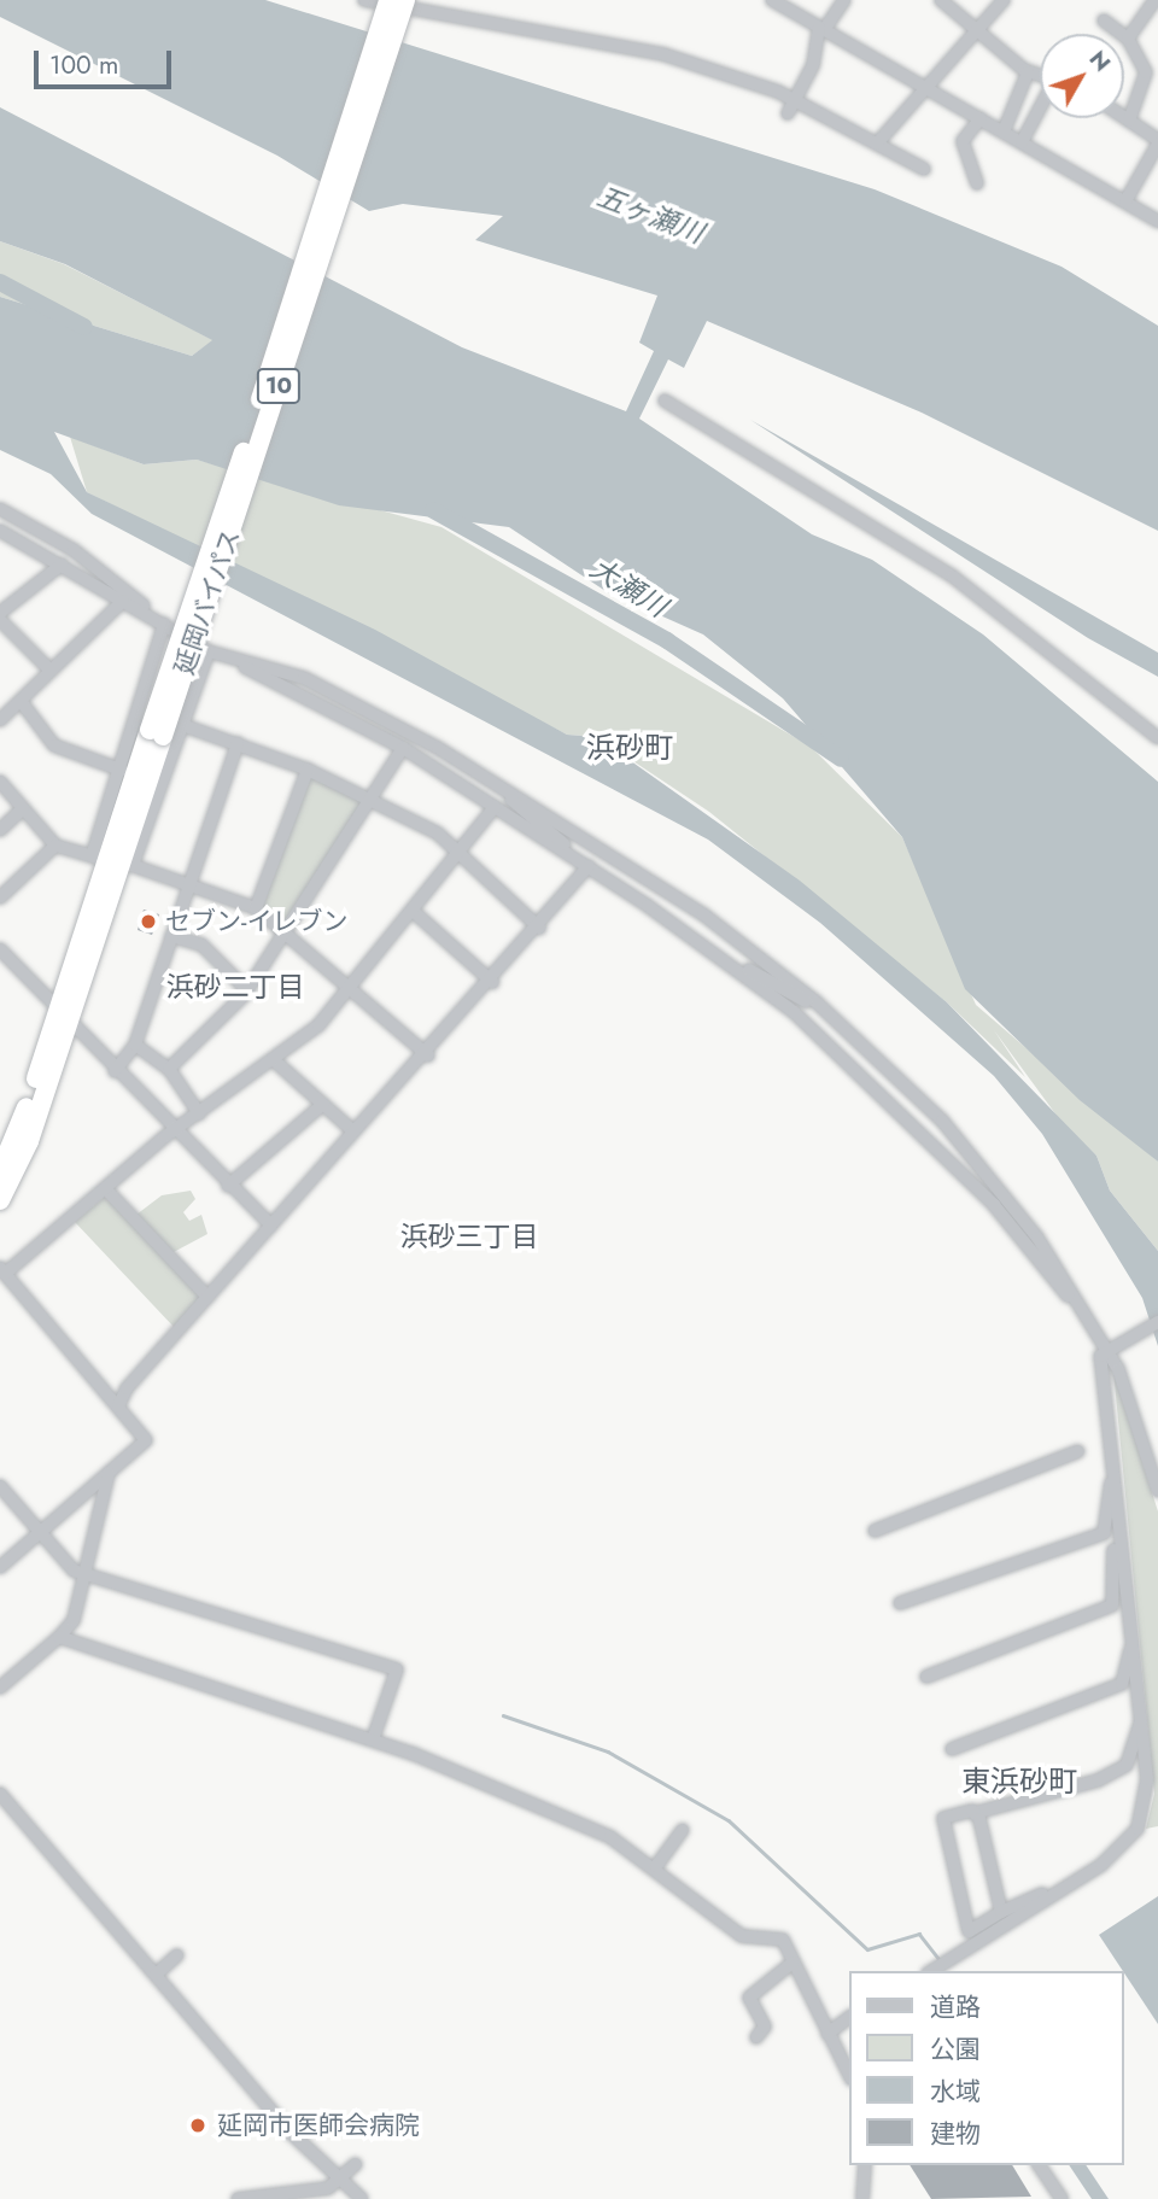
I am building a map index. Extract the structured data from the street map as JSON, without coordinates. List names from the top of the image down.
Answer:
{
  "streets": {
    "highway": ["10", "延岡バイパス"]
  },
  "districts": [
    "浜砂町",
    "浜砂二丁目",
    "浜砂三丁目",
    "東浜砂町"
  ],
  "water": ["五ヶ瀬川", "大瀬川"],
  "places": ["セブン-イレブン", "延岡市医師会病院"],
  "legend": [
    "道路",
    "公園",
    "水域",
    "建物"
  ],
  "scale_bar": "100 m",
  "north": "top right"
}
